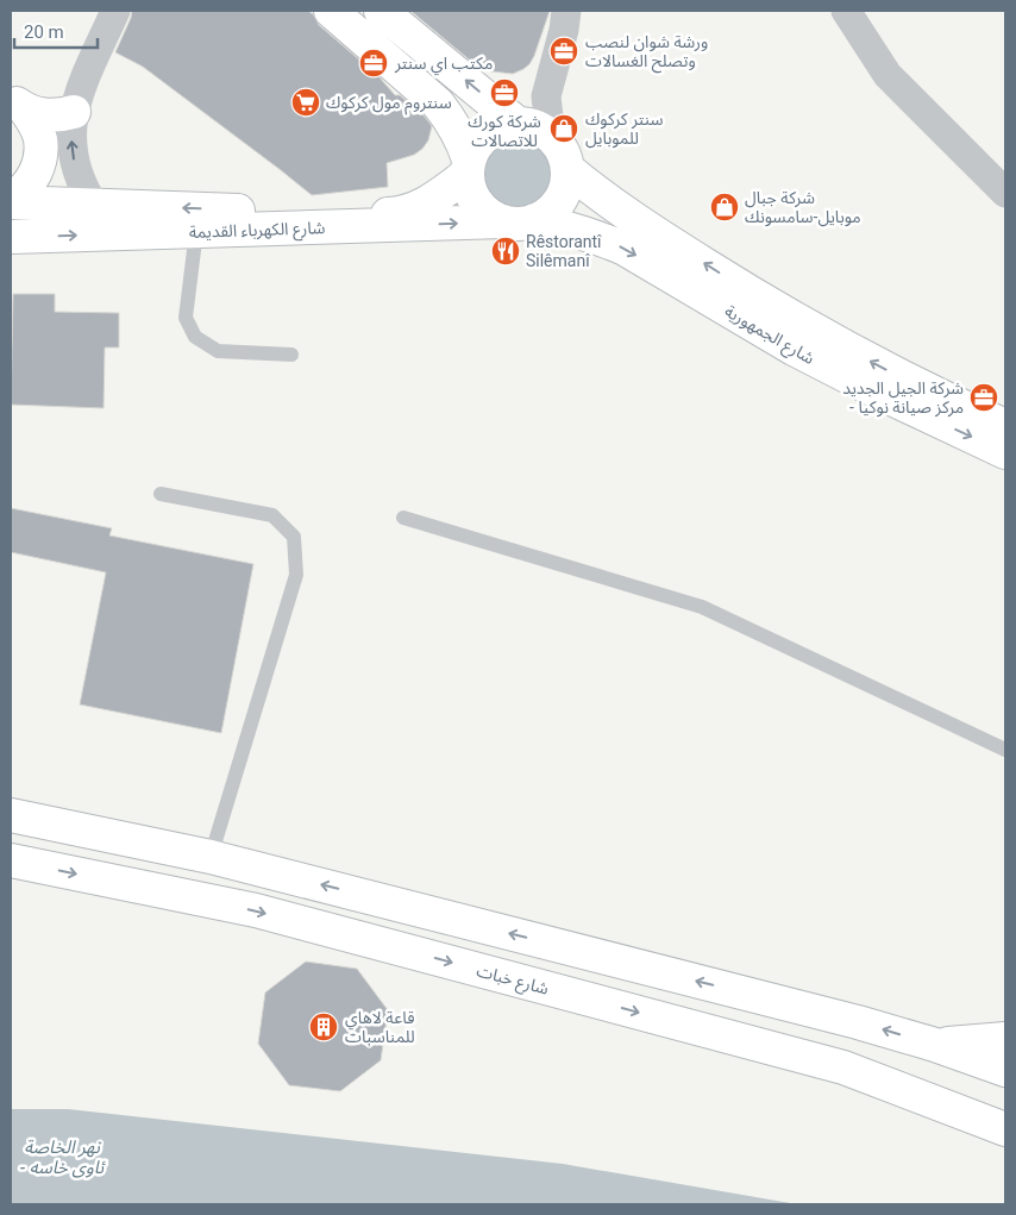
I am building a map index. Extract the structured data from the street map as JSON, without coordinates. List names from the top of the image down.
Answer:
{
  "streets": {
    "street": ["شارع الكهرباء القديمة", "شارع الجمهورية", "شارع خبات"]
  },
  "crossings": [
    ["شارع الكهرباء القديمة", "شارع الجمهورية"]
  ],
  "water": ["نهر الخاصة - ئاوی خاسە"],
  "places": {
    "office": [
      "ورشة شوان لنصب وتصلح الغسالات",
      "مكتب اي سنتر",
      "شركة كورك للاتصالات",
      "شركة الجيل الجديد - مركز صيانة نوكيا"
    ],
    "supermarket": ["سنتروم مول كركوك"],
    "shop": ["سنتر كركوك للموبايل", "شركة جبال موبايل-سامسونك"],
    "restaurant": ["Rêstorantî Silêmanî"],
    "building": ["قاعة لاهاي للمناسبات"]
  },
  "scale_bar": "20 m"
}
